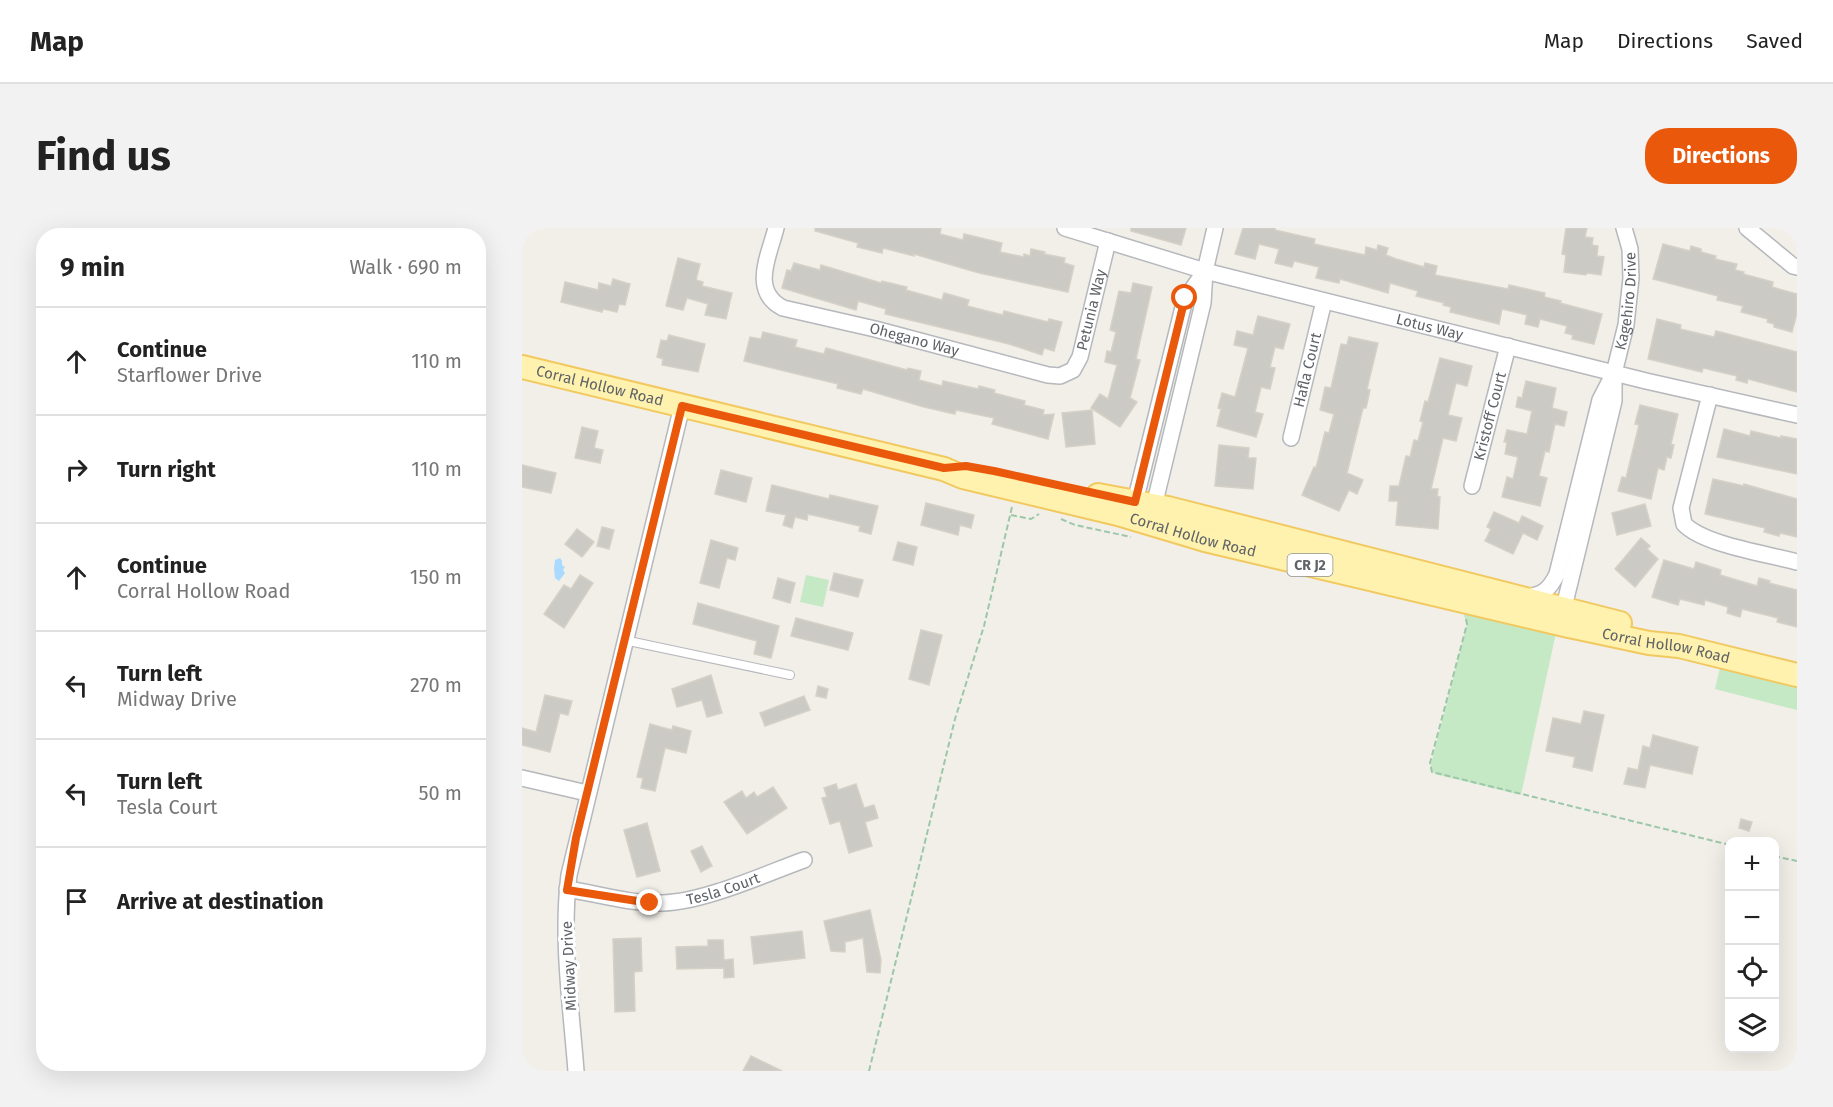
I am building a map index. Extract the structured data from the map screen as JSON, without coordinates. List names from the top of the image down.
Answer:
{
  "streets": {
    "main road": ["Corral Hollow Road", "CR J2"],
    "street": [
      "Kagehiro Drive",
      "Petunia Way",
      "Lotus Way",
      "Ohegano Way",
      "Hafla Court",
      "Kristoff Court",
      "Tesla Court",
      "Midway Drive"
    ]
  },
  "crossings": [
    ["Kagehiro Drive", "Lotus Way"],
    ["Petunia Way", "Lotus Way"],
    ["Petunia Way", "Ohegano Way"],
    ["Lotus Way", "Hafla Court"],
    ["Lotus Way", "Kristoff Court"],
    ["Corral Hollow Road", "Midway Drive"],
    ["Tesla Court", "Midway Drive"]
  ],
  "page": {
    "header": "Map",
    "nav": ["Map", "Directions", "Saved"],
    "buttons": "Directions",
    "title": "Find us",
    "heading": ["9 min", "Walk · 690 m"],
    "list": [
      ["Continue", "Starflower Drive", "110 m"],
      ["Turn right", "110 m"],
      ["Continue", "Corral Hollow Road", "150 m"],
      ["Turn left", "Midway Drive", "270 m"],
      ["Turn left", "Tesla Court", "50 m"],
      "Arrive at destination"
    ],
    "map_buttons": ["+", "−"]
  }
}
